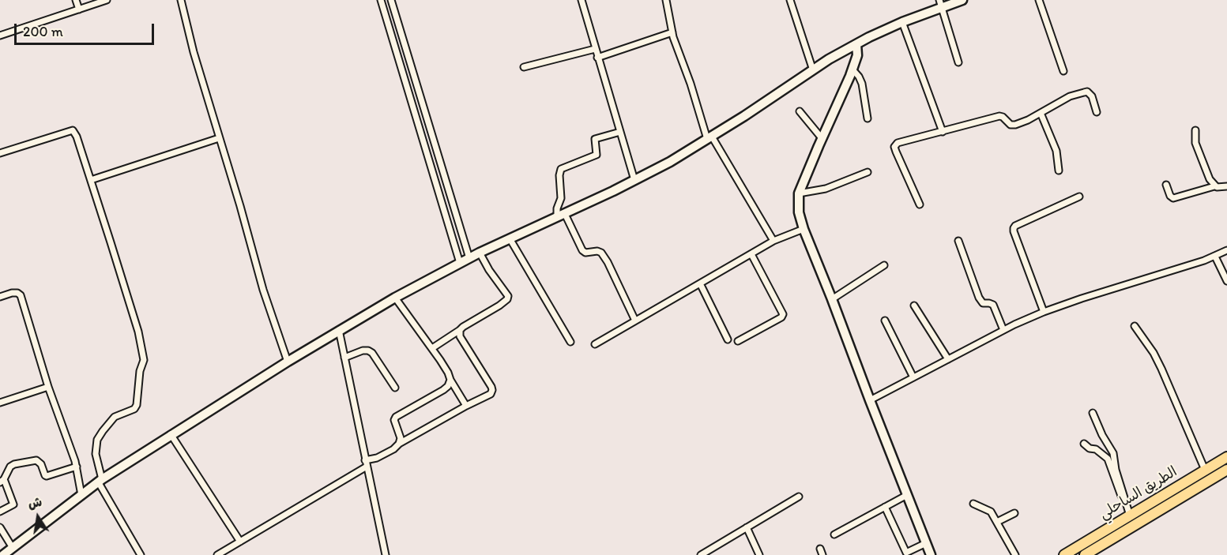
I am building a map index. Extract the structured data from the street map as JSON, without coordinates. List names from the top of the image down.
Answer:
{
  "streets": {
    "highway": ["الطريق الساحلي"]
  },
  "scale_bar": "200 m",
  "north": "top"
}
